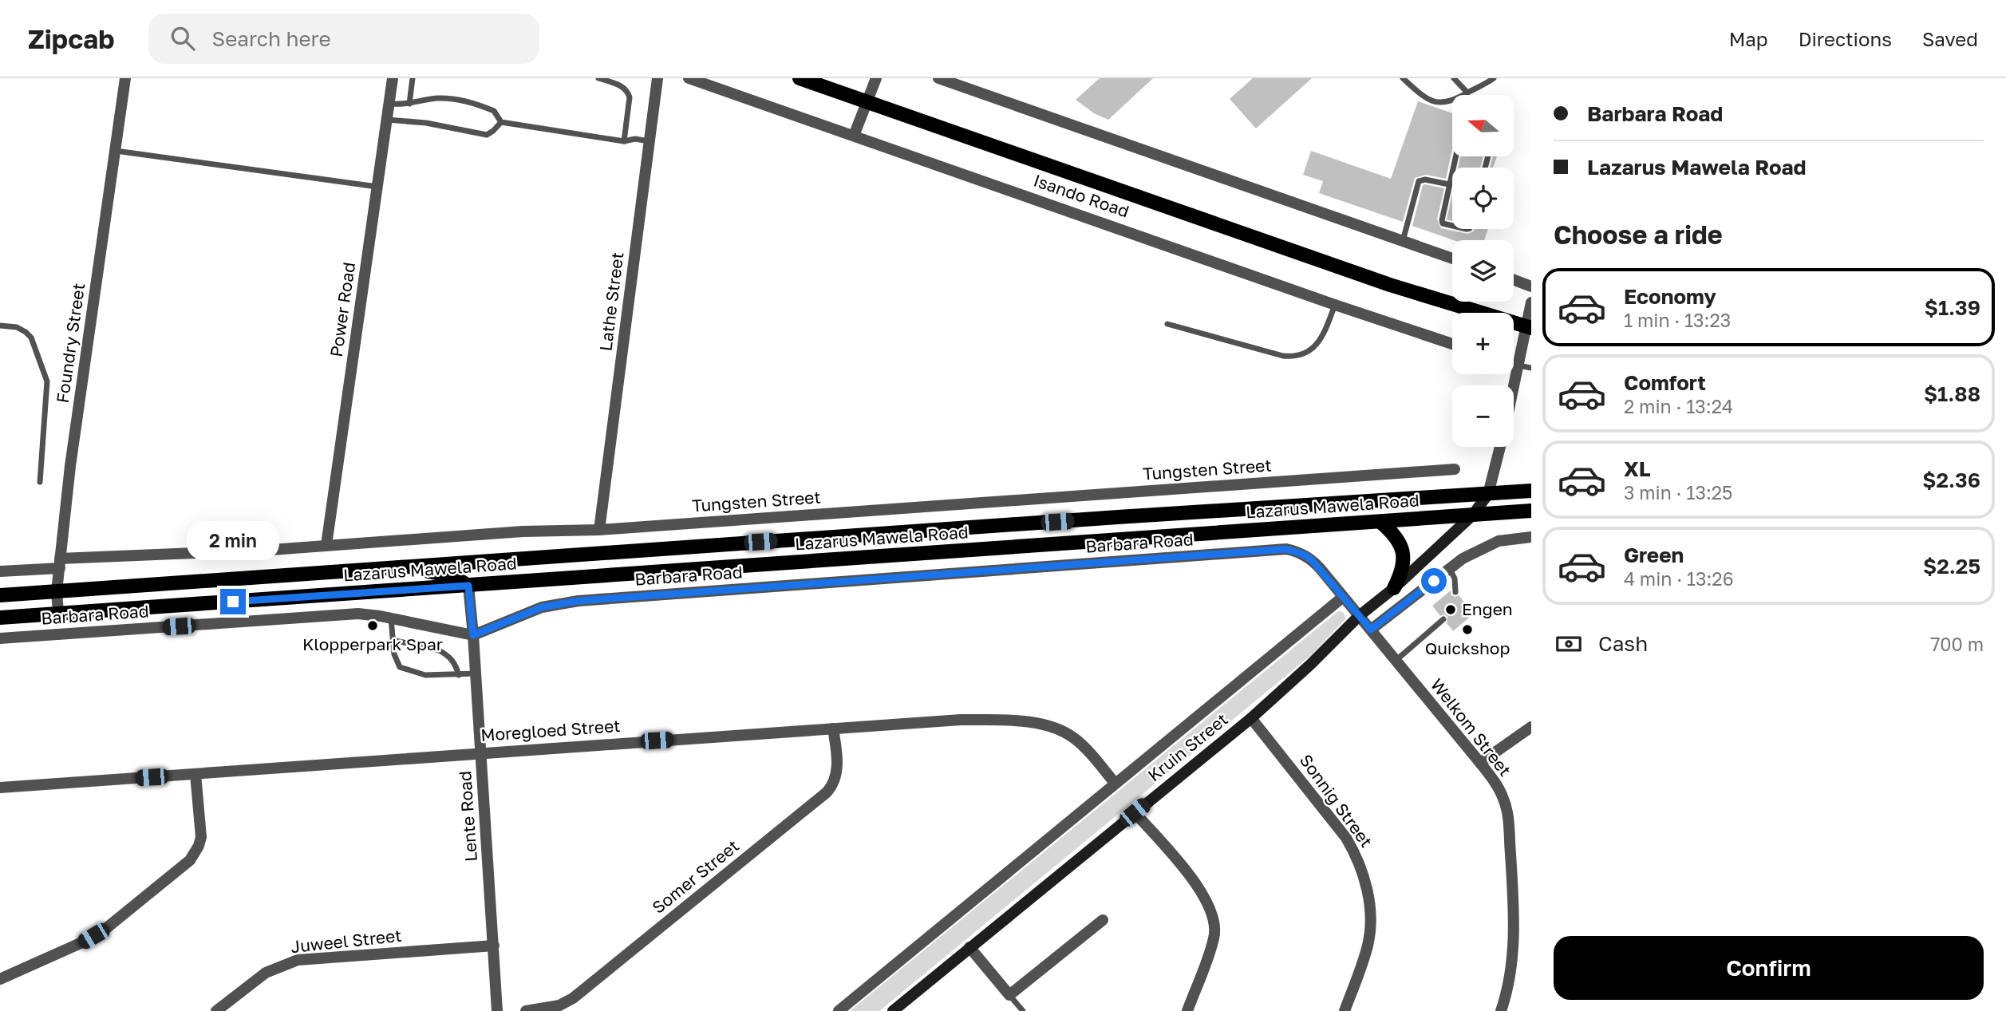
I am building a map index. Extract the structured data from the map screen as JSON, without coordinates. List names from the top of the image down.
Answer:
{
  "streets": {
    "main road": ["Isando Road", "Lazarus Mawela Road", "Kruin Street"],
    "street": [
      "Lathe Street",
      "Power Road",
      "Foundry Street",
      "Tungsten Street",
      "Barbara Road",
      "Welkom Street",
      "Moregloed Street",
      "Sonnig Street",
      "Lente Road",
      "Somer Street",
      "Juweel Street"
    ]
  },
  "crossings": [
    ["Lathe Street", "Tungsten Street"],
    ["Power Road", "Tungsten Street"],
    ["Foundry Street", "Tungsten Street"],
    ["Foundry Street", "Lazarus Mawela Road"],
    ["Lazarus Mawela Road", "Kruin Street"],
    ["Lazarus Mawela Road", "Lente Road"],
    ["Barbara Road", "Welkom Street"],
    ["Barbara Road", "Kruin Street"],
    ["Barbara Road", "Lente Road"],
    ["Welkom Street", "Kruin Street"],
    ["Moregloed Street", "Kruin Street"],
    ["Moregloed Street", "Lente Road"],
    ["Moregloed Street", "Somer Street"],
    ["Kruin Street", "Sonnig Street"],
    ["Lente Road", "Juweel Street"]
  ],
  "places": ["Engen", "Klopperpark Spar", "Quickshop"],
  "north": "left",
  "page": {
    "header": "Zipcab",
    "search": "Search here",
    "nav": ["Map", "Directions", "Saved"],
    "banner": ["Barbara Road", "Lazarus Mawela Road"],
    "map_buttons": ["+", "−"],
    "heading": "Choose a ride",
    "list": [
      {
        "name": "Economy",
        "note": "1 min · 13:23",
        "value": "$1.39"
      },
      {
        "name": "Comfort",
        "note": "2 min · 13:24",
        "value": "$1.88"
      },
      {
        "name": "XL",
        "note": "3 min · 13:25",
        "value": "$2.36"
      },
      {
        "name": "Green",
        "note": "4 min · 13:26",
        "value": "$2.25"
      }
    ],
    "bubble": "2 min",
    "pay": ["Cash", "700 m"],
    "buttons": "Confirm"
  }
}
